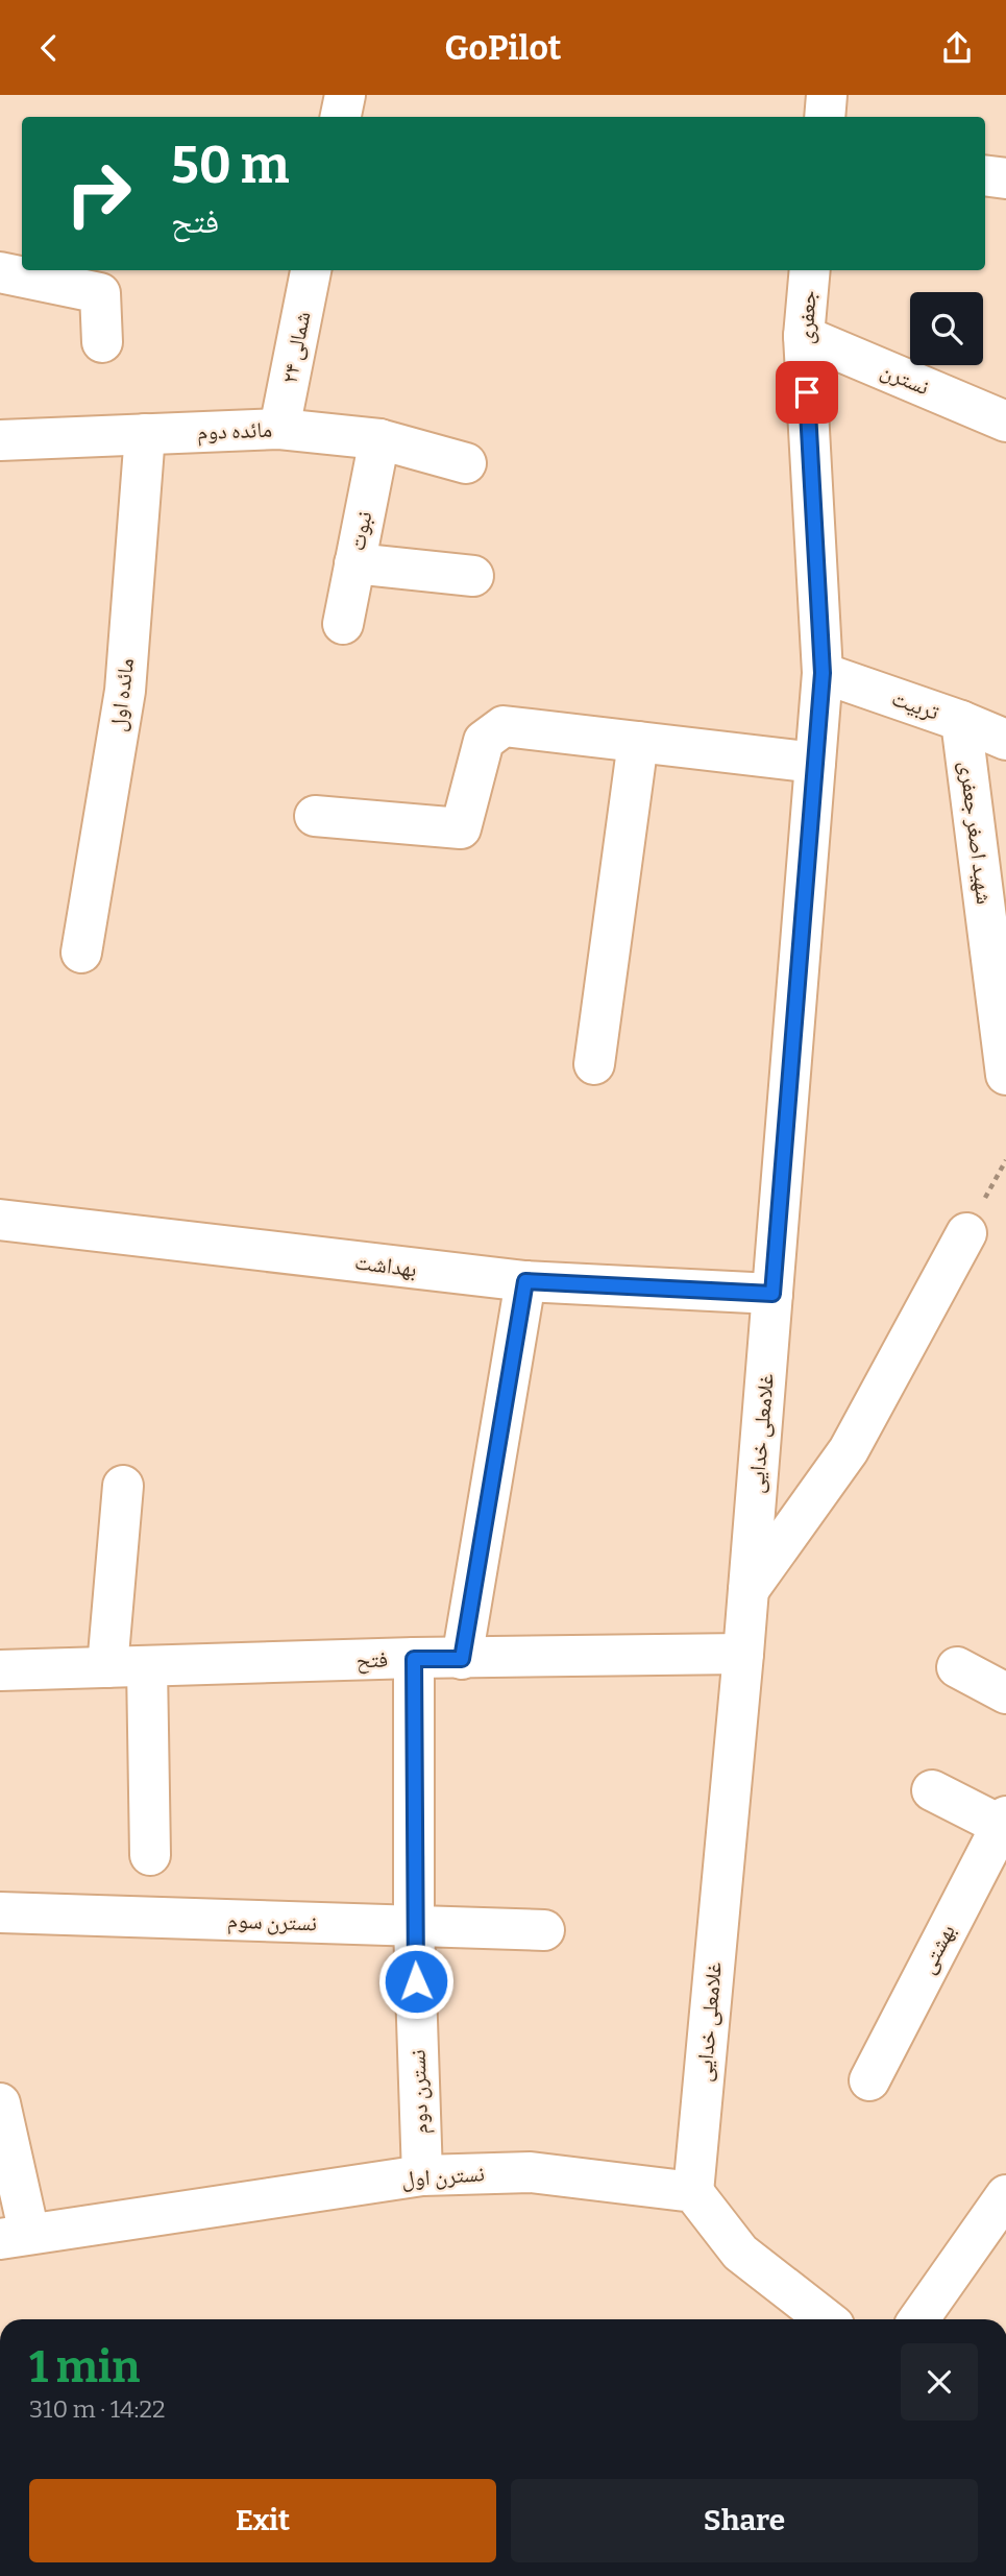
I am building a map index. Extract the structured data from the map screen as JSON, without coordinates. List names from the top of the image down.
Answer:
{
  "streets": {
    "street": [
      "جعفری",
      "۲۴ شمالی",
      "نسترن",
      "مائده دوم",
      "نبوت",
      "مائده اول",
      "تربیت",
      "شهید اصغر جعفری",
      "بهداشت",
      "غلامعلی خدایی",
      "فتح",
      "نسترن سوم",
      "بهشتی",
      "نسترن دوم",
      "نسترن اول"
    ]
  },
  "crossings": [
    ["جعفری", "نسترن"],
    ["جعفری", "تربیت"],
    ["جعفری", "غلامعلی خدایی"],
    ["۲۴ شمالی", "مائده دوم"],
    ["مائده دوم", "نبوت"],
    ["مائده دوم", "مائده اول"],
    ["تربیت", "شهید اصغر جعفری"],
    ["تربیت", "غلامعلی خدایی"],
    ["بهداشت", "غلامعلی خدایی"],
    ["غلامعلی خدایی", "فتح"],
    ["غلامعلی خدایی", "نسترن اول"],
    ["فتح", "نسترن دوم"],
    ["نسترن سوم", "نسترن دوم"],
    ["نسترن دوم", "نسترن اول"]
  ],
  "page": {
    "header": "GoPilot",
    "turn": ["50 m", "فتح"],
    "heading": ["1 min", "310 m · 14:22"],
    "buttons": ["Exit", "Share"]
  }
}
